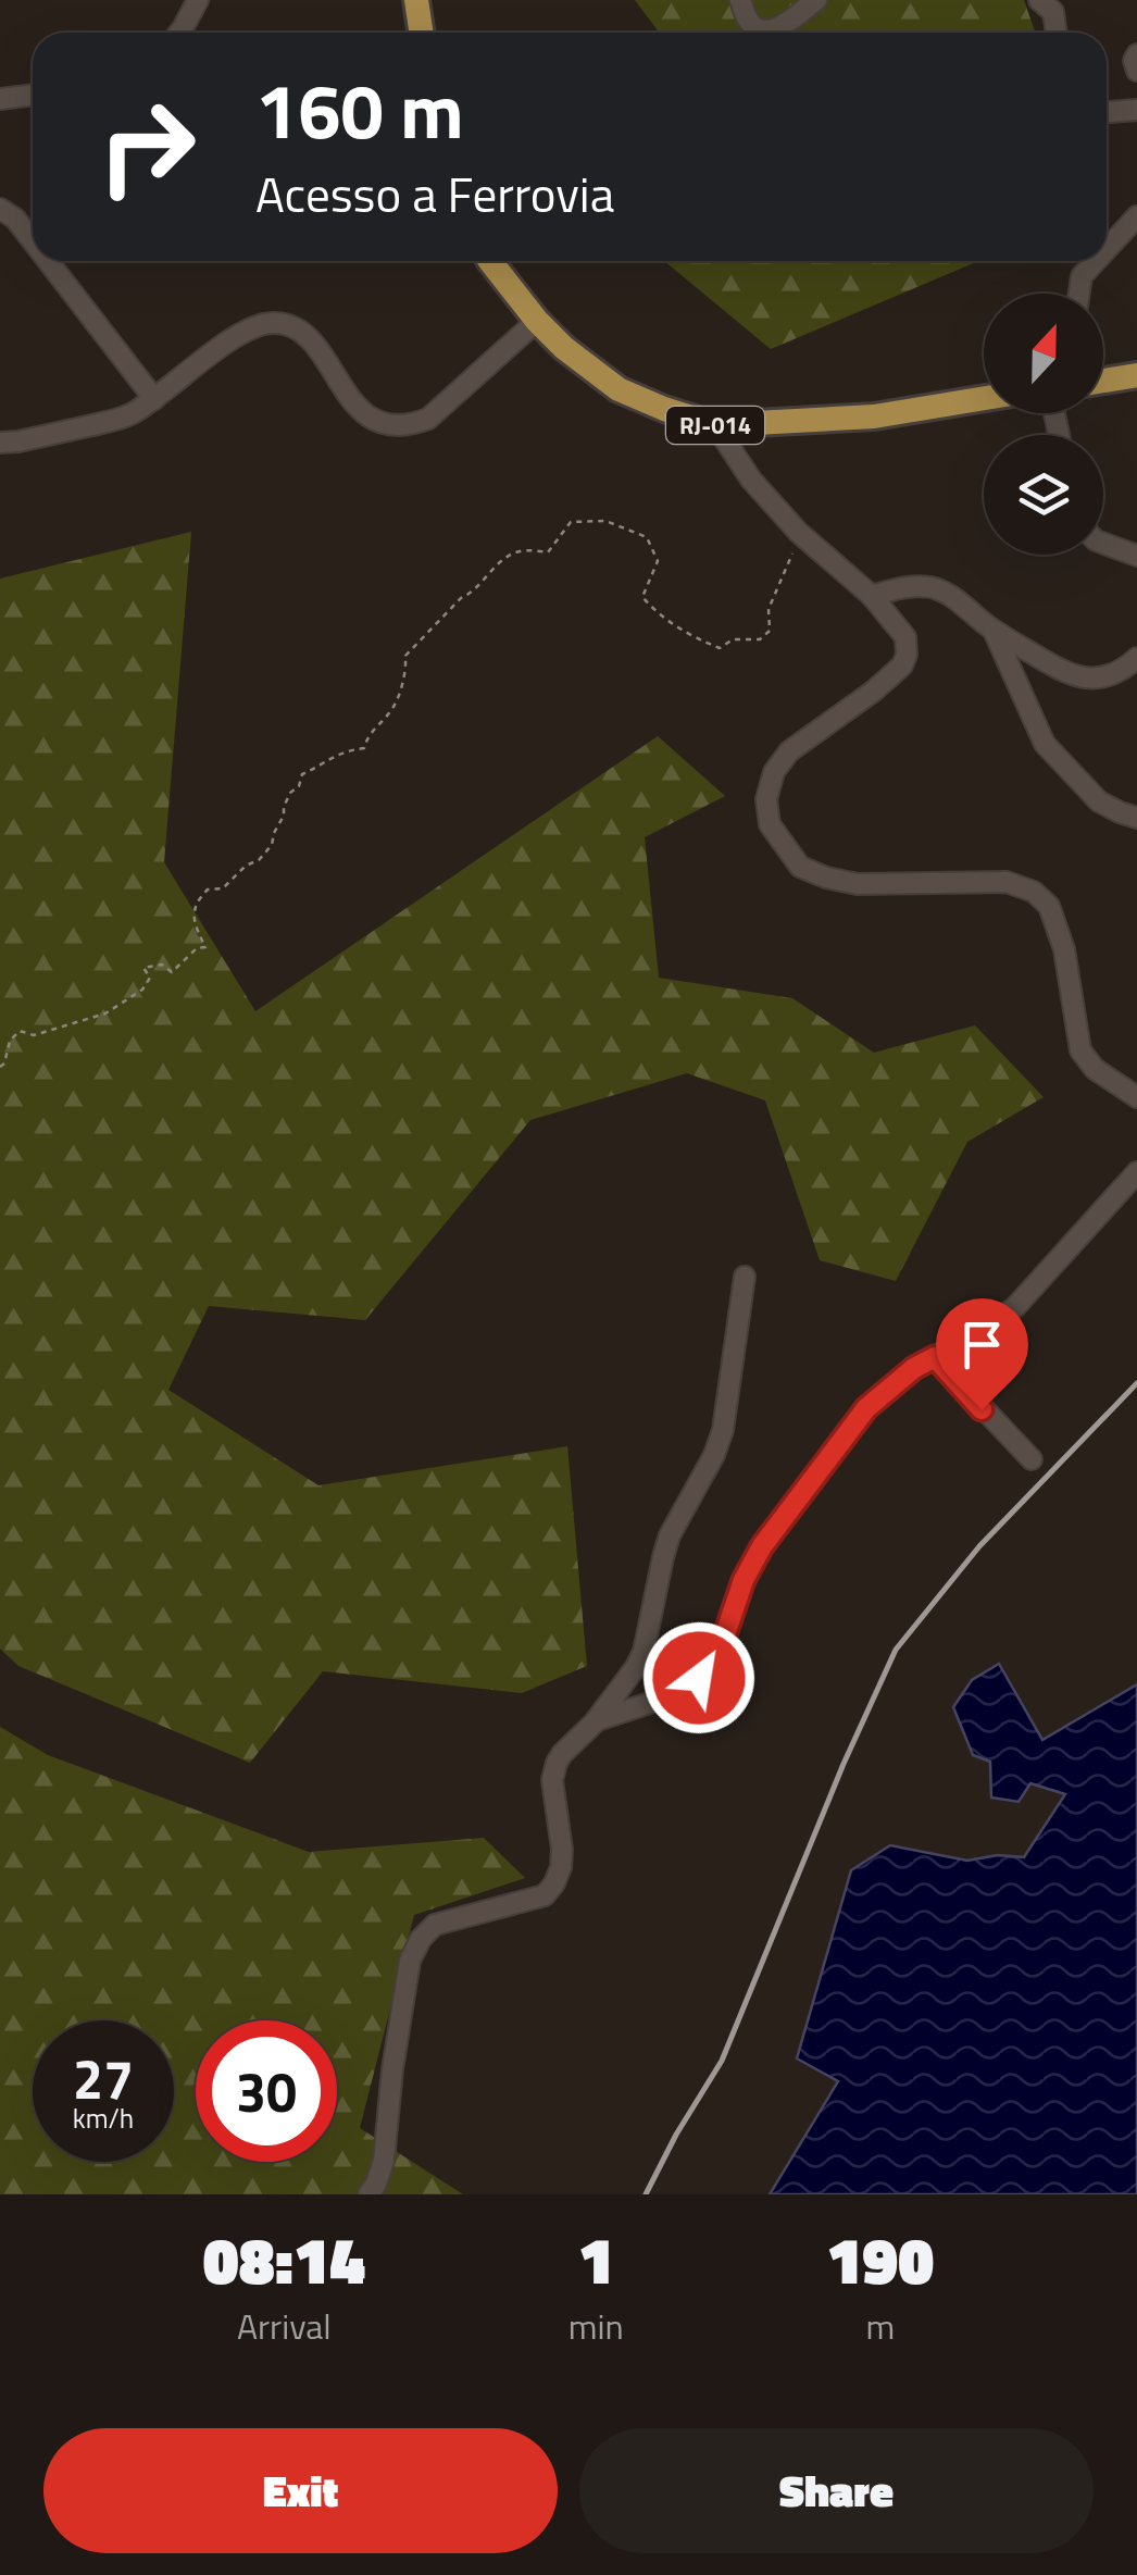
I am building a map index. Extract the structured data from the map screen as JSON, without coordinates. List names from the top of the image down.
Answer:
{
  "streets": {
    "main road": ["RJ-014"]
  },
  "north": "top",
  "page": {
    "turn": ["160 m", "Acesso a Ferrovia"],
    "speed": "27 km/h",
    "limit": "30",
    "eta": [
      "08:14",
      "Arrival",
      "1",
      "min",
      "190",
      "m"
    ],
    "buttons": ["Exit", "Share"]
  }
}
